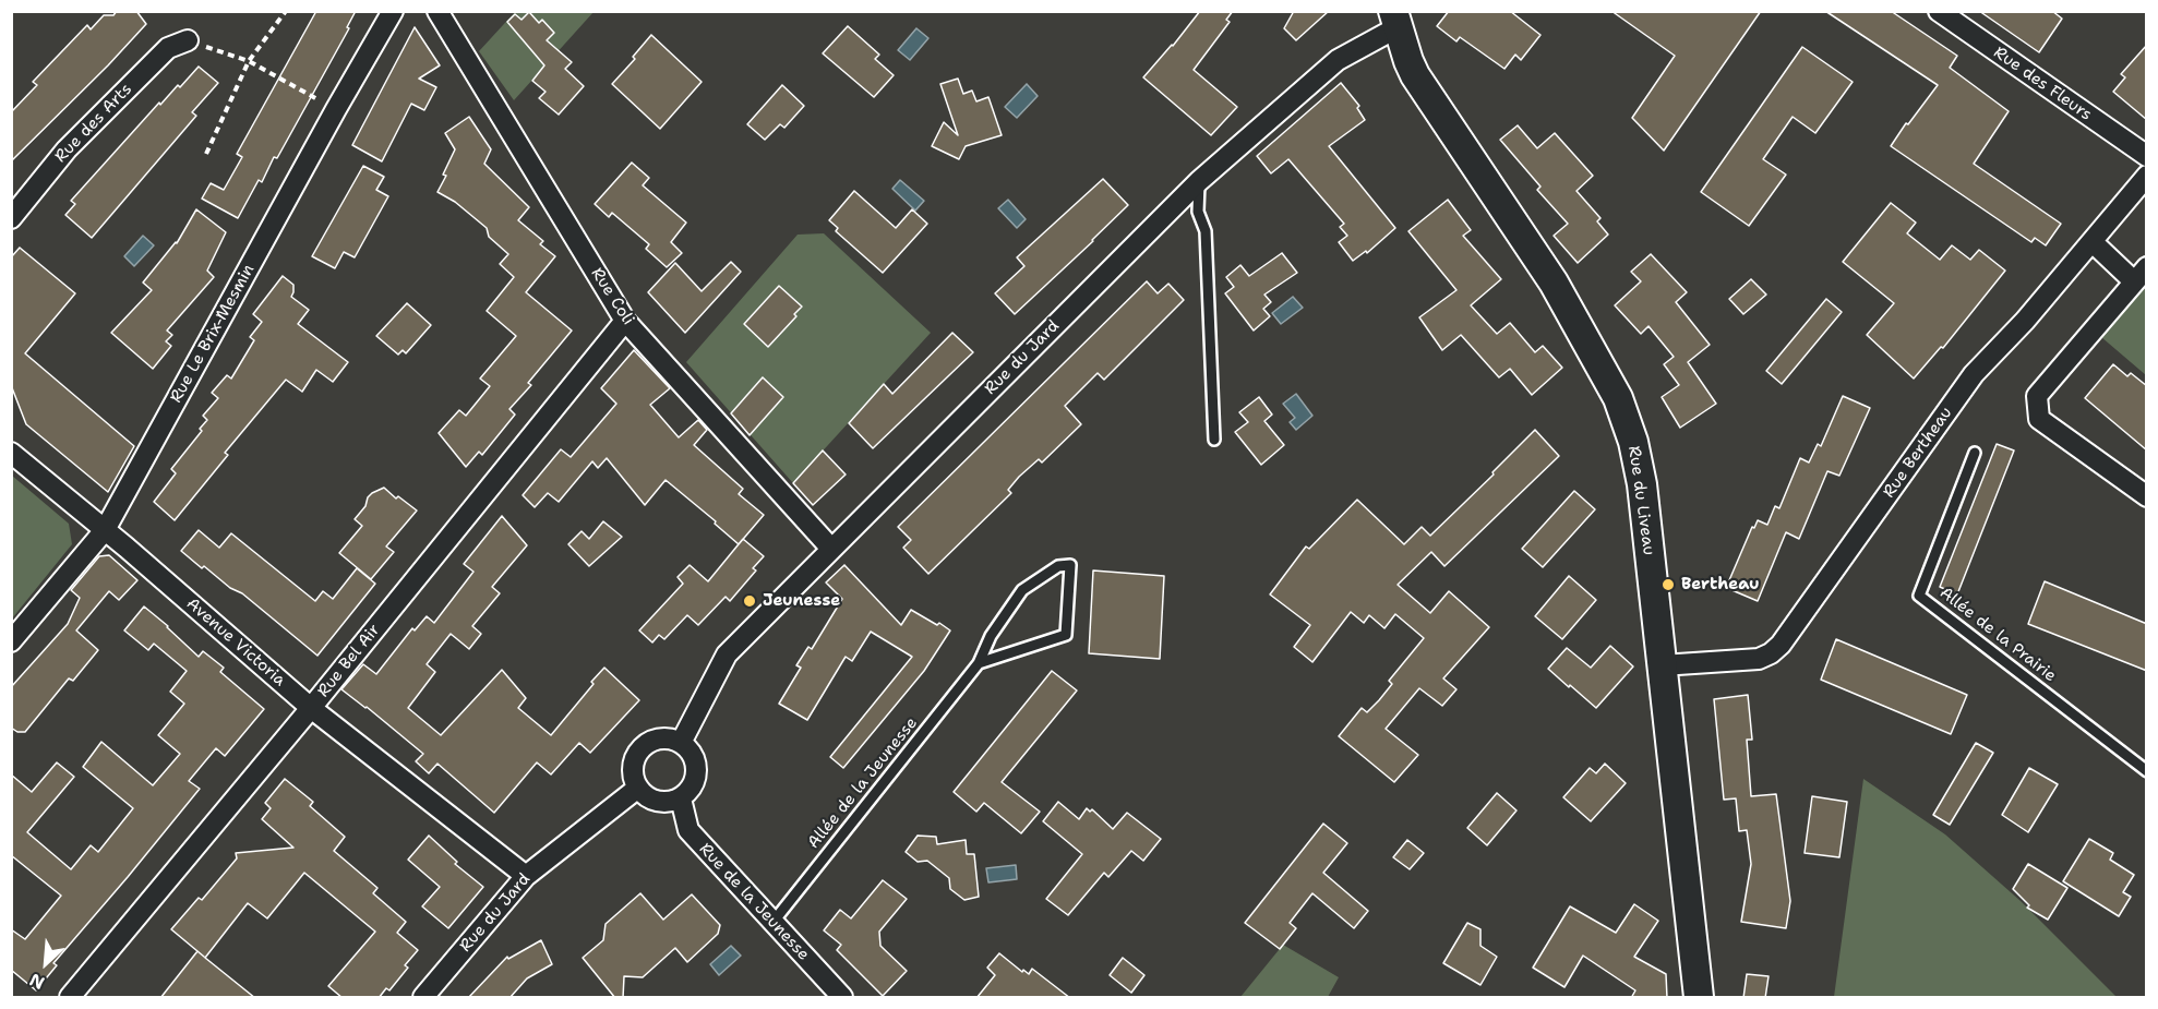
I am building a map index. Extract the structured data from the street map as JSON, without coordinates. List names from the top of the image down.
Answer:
{
  "streets": {
    "street": [
      "Rue des Fleurs",
      "Rue des Arts",
      "Rue Coli",
      "Rue Le Brix-Mesmin",
      "Rue du Jard",
      "Rue Bertheau",
      "Rue du Liveau",
      "Avenue Victoria",
      "Rue Bel Air",
      "Rue de la Jeunesse"
    ],
    "lane": ["Allée de la Prairie", "Allée de la Jeunesse"]
  },
  "crossings": [
    ["Rue Coli", "Rue du Jard"],
    ["Rue Coli", "Rue Bel Air"],
    ["Rue Le Brix-Mesmin", "Avenue Victoria"],
    ["Rue du Jard", "Rue du Liveau"],
    ["Rue du Jard", "Avenue Victoria"],
    ["Rue du Jard", "Rue de la Jeunesse"],
    ["Rue Bertheau", "Rue du Liveau"],
    ["Avenue Victoria", "Rue Bel Air"],
    ["Allée de la Jeunesse", "Rue de la Jeunesse"]
  ],
  "places": ["Bertheau", "Jeunesse"],
  "north": "bottom left"
}
